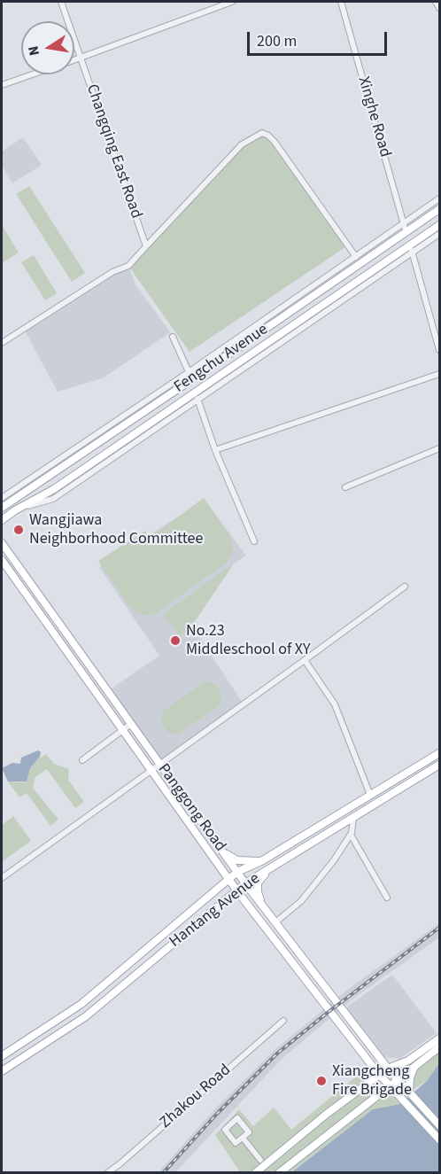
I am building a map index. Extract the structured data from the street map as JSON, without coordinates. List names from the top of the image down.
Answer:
{
  "streets": {
    "main road": ["Fengchu Avenue", "Panggong Road", "Hantang Avenue"],
    "street": ["Xinghe Road", "Changqing East Road", "Zhakou Road"]
  },
  "crossings": [
    ["Xinghe Road", "Fengchu Avenue"],
    ["Panggong Road", "Hantang Avenue"]
  ],
  "places": ["Wangjiawa Neighborhood Committee", "No.23 Middleschool of XY", "Xiangcheng Fire Brigade"],
  "scale_bar": "200 m",
  "north": "left"
}
